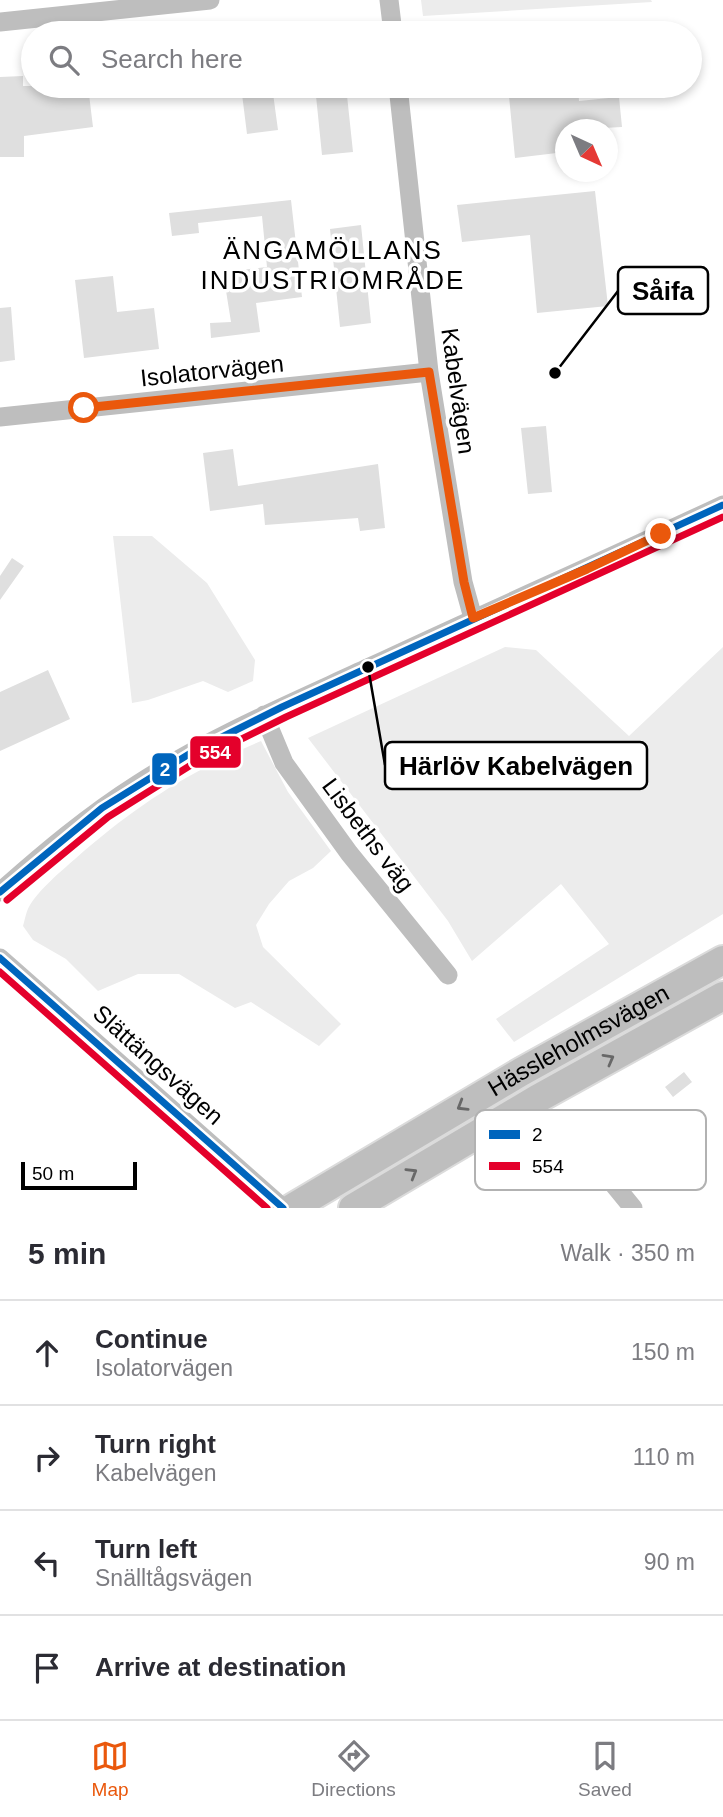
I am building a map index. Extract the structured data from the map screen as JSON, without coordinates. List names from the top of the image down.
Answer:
{
  "streets": {
    "highway": ["Hässleholmsvägen"],
    "street": [
      "Isolatorvägen",
      "Kabelvägen",
      "Lisbeths väg",
      "Slättängsvägen"
    ]
  },
  "crossings": [
    ["Isolatorvägen", "Kabelvägen"]
  ],
  "districts": ["ÄNGAMÖLLANS INDUSTRIOMRÅDE"],
  "places": ["Såifa", "Härlöv Kabelvägen"],
  "lines": ["transit line 2", "transit line 554"],
  "legend": ["2", "554"],
  "scale_bar": "50 m",
  "north": "bottom right",
  "page": {
    "search": "Search here",
    "scale": "50 m",
    "heading": ["5 min", "Walk · 350 m"],
    "list": [
      ["Continue", "Isolatorvägen", "150 m"],
      ["Turn right", "Kabelvägen", "110 m"],
      ["Turn left", "Snälltågsvägen", "90 m"],
      "Arrive at destination"
    ],
    "nav": ["Map", "Directions", "Saved"]
  }
}
